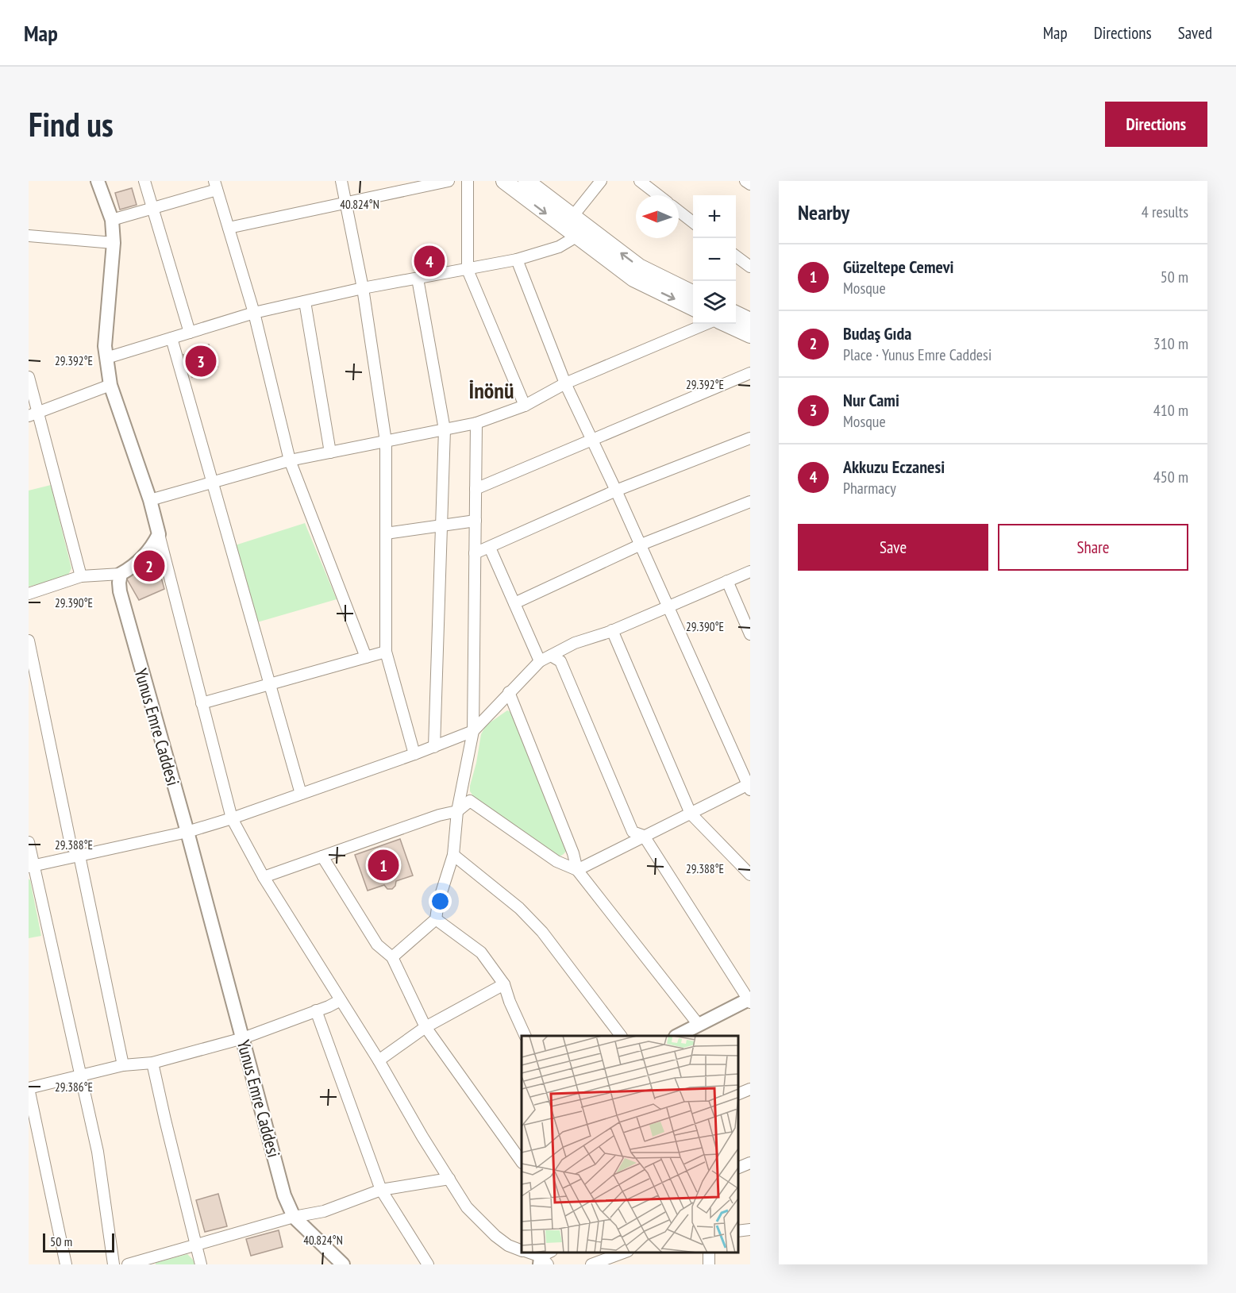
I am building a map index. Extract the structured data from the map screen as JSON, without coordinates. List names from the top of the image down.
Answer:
{
  "streets": {
    "street": ["Yunus Emre Caddesi"]
  },
  "districts": ["İnönü"],
  "scale_bar": "50 m",
  "north": "left",
  "page": {
    "header": "Map",
    "nav": ["Map", "Directions", "Saved"],
    "buttons": [
      "Directions",
      ["Save", "Share"]
    ],
    "title": "Find us",
    "heading": ["Nearby", "4 results"],
    "map_buttons": ["+", "−"],
    "list": [
      {
        "mark": "1",
        "name": "Güzeltepe Cemevi",
        "note": "Mosque",
        "value": "50 m"
      },
      {
        "mark": "2",
        "name": "Budaş Gıda",
        "note": "Place · Yunus Emre Caddesi",
        "value": "310 m"
      },
      {
        "mark": "3",
        "name": "Nur Cami",
        "note": "Mosque",
        "value": "410 m"
      },
      {
        "mark": "4",
        "name": "Akkuzu Eczanesi",
        "note": "Pharmacy",
        "value": "450 m"
      }
    ],
    "pins": [
      "4",
      "3",
      "2",
      "1"
    ],
    "scale": "50 m"
  },
  "coordinates": [
    "40.824°N",
    "29.392°E",
    "29.390°E",
    "29.388°E",
    "29.386°E"
  ]
}
